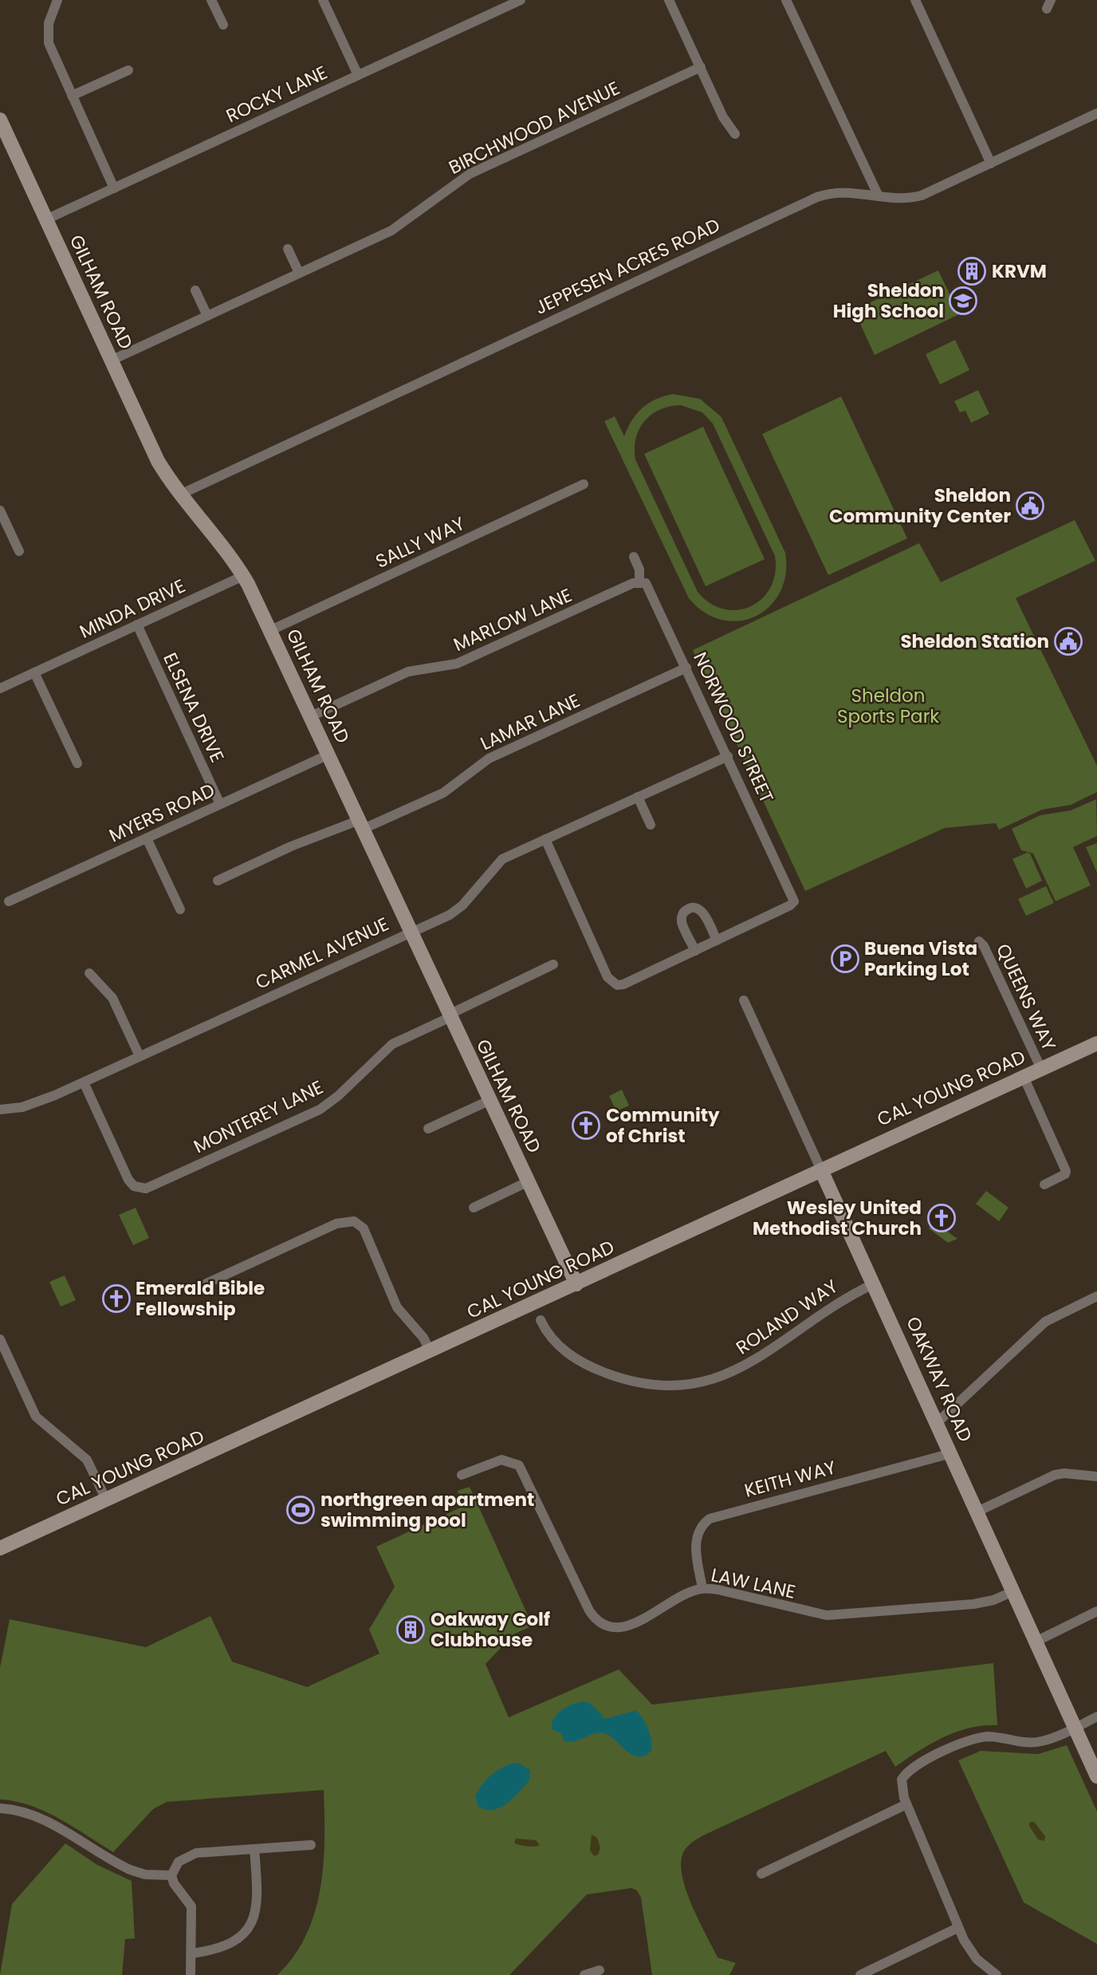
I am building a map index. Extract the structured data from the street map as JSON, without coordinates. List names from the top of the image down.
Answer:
{
  "streets": {
    "main road": ["GILHAM ROAD", "CAL YOUNG ROAD", "OAKWAY ROAD"],
    "street": [
      "ROCKY LANE",
      "BIRCHWOOD AVENUE",
      "JEPPESEN ACRES ROAD",
      "SALLY WAY",
      "MINDA DRIVE",
      "MARLOW LANE",
      "ELSENA DRIVE",
      "LAMAR LANE",
      "NORWOOD STREET",
      "MYERS ROAD",
      "CARMEL AVENUE",
      "QUEENS WAY",
      "MONTEREY LANE",
      "ROLAND WAY",
      "KEITH WAY",
      "LAW LANE"
    ]
  },
  "crossings": [
    ["ROCKY LANE", "GILHAM ROAD"],
    ["BIRCHWOOD AVENUE", "GILHAM ROAD"],
    ["JEPPESEN ACRES ROAD", "GILHAM ROAD"],
    ["GILHAM ROAD", "SALLY WAY"],
    ["GILHAM ROAD", "MINDA DRIVE"],
    ["GILHAM ROAD", "MARLOW LANE"],
    ["GILHAM ROAD", "LAMAR LANE"],
    ["GILHAM ROAD", "MYERS ROAD"],
    ["GILHAM ROAD", "CARMEL AVENUE"],
    ["GILHAM ROAD", "CAL YOUNG ROAD"],
    ["GILHAM ROAD", "MONTEREY LANE"],
    ["MINDA DRIVE", "ELSENA DRIVE"],
    ["MARLOW LANE", "NORWOOD STREET"],
    ["ELSENA DRIVE", "MYERS ROAD"],
    ["LAMAR LANE", "NORWOOD STREET"],
    ["NORWOOD STREET", "CARMEL AVENUE"],
    ["CARMEL AVENUE", "MONTEREY LANE"],
    ["QUEENS WAY", "CAL YOUNG ROAD"],
    ["CAL YOUNG ROAD", "OAKWAY ROAD"],
    ["ROLAND WAY", "OAKWAY ROAD"],
    ["OAKWAY ROAD", "KEITH WAY"],
    ["OAKWAY ROAD", "LAW LANE"],
    ["KEITH WAY", "LAW LANE"]
  ],
  "parks": ["Sheldon Sports Park"],
  "places": {
    "building": ["KRVM", "Oakway Golf Clubhouse"],
    "school or university": ["Sheldon High School"],
    "public building": ["Sheldon Community Center", "Sheldon Station"],
    "parking": ["Buena Vista Parking Lot"],
    "church": ["Community of Christ", "Wesley United Methodist Church", "Emerald Bible Fellowship"],
    "sports": ["northgreen apartment swimming pool"]
  }
}
